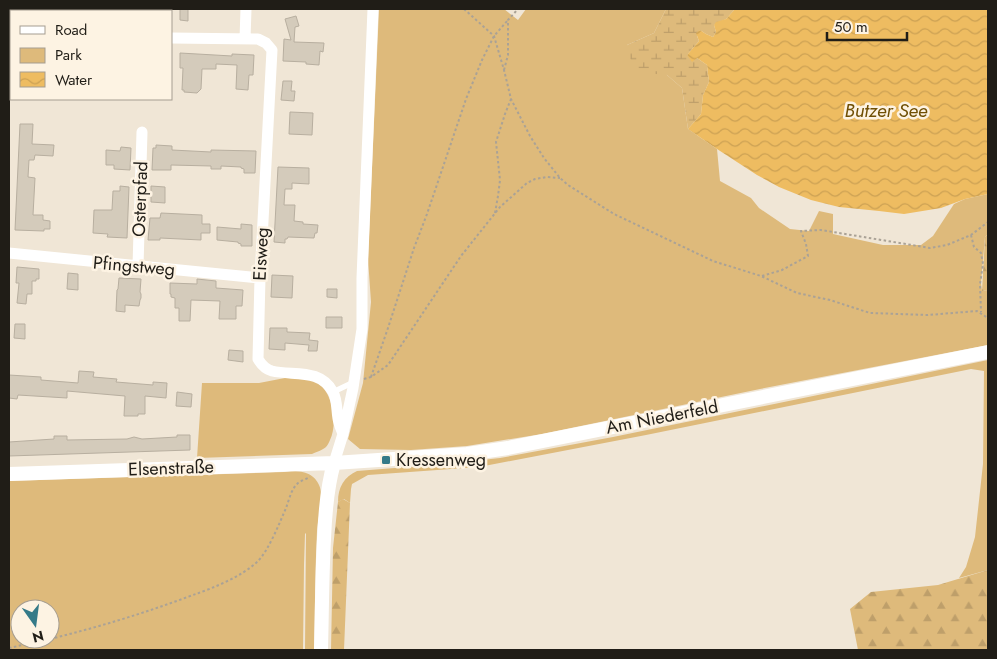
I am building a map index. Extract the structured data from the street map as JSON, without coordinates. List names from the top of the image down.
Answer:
{
  "streets": {
    "street": [
      "Osterpfad",
      "Eisweg",
      "Pfingstweg",
      "Am Niederfeld",
      "Elsenstraße"
    ]
  },
  "crossings": [
    ["Osterpfad", "Pfingstweg"],
    ["Eisweg", "Pfingstweg"],
    ["Am Niederfeld", "Elsenstraße"]
  ],
  "water": ["Butzer See"],
  "places": {
    "transit": ["Kressenweg"]
  },
  "legend": ["Road", "Park", "Water"],
  "scale_bar": "50 m",
  "north": "bottom"
}
